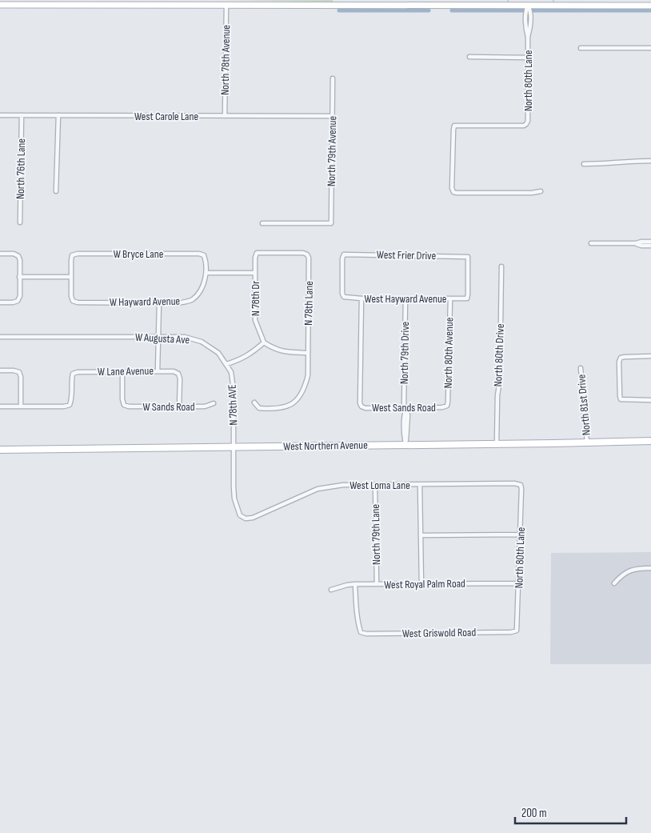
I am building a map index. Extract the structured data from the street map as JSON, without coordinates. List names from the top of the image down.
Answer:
{
  "streets": {
    "main road": ["West Northern Avenue"],
    "street": [
      "North 78th Avenue",
      "North 80th Lane",
      "West Carole Lane",
      "North 79th Avenue",
      "North 76th Lane",
      "W Bryce Lane",
      "West Frier Drive",
      "N 78th Dr",
      "West Hayward Avenue",
      "W Hayward Avenue",
      "N 78th Lane",
      "W Augusta Ave",
      "North 79th Drive",
      "North 80th Avenue",
      "North 80th Drive",
      "W Lane Avenue",
      "N 78th AVE",
      "North 81st Drive",
      "W Sands Road",
      "West Sands Road",
      "West Loma Lane",
      "North 79th Lane",
      "West Royal Palm Road",
      "West Griswold Road"
    ]
  },
  "crossings": [
    ["North 78th Avenue", "West Carole Lane"],
    ["North 80th Lane", "West Loma Lane"],
    ["North 80th Lane", "West Royal Palm Road"],
    ["North 80th Lane", "West Griswold Road"],
    ["West Carole Lane", "North 79th Avenue"],
    ["West Carole Lane", "North 76th Lane"],
    ["W Bryce Lane", "W Hayward Avenue"],
    ["West Frier Drive", "West Hayward Avenue"],
    ["N 78th Dr", "N 78th Lane"],
    ["West Hayward Avenue", "North 79th Drive"],
    ["West Hayward Avenue", "North 80th Avenue"],
    ["West Hayward Avenue", "West Sands Road"],
    ["W Augusta Ave", "N 78th AVE"],
    ["North 79th Drive", "West Sands Road"],
    ["North 79th Drive", "West Northern Avenue"],
    ["North 80th Avenue", "West Sands Road"],
    ["North 80th Drive", "West Northern Avenue"],
    ["W Lane Avenue", "W Sands Road"],
    ["N 78th AVE", "West Northern Avenue"],
    ["N 78th AVE", "West Loma Lane"],
    ["North 81st Drive", "West Northern Avenue"],
    ["West Northern Avenue", "West Loma Lane"],
    ["West Loma Lane", "North 79th Lane"],
    ["North 79th Lane", "West Royal Palm Road"],
    ["West Royal Palm Road", "West Griswold Road"]
  ],
  "scale_bar": "200 m"
}
